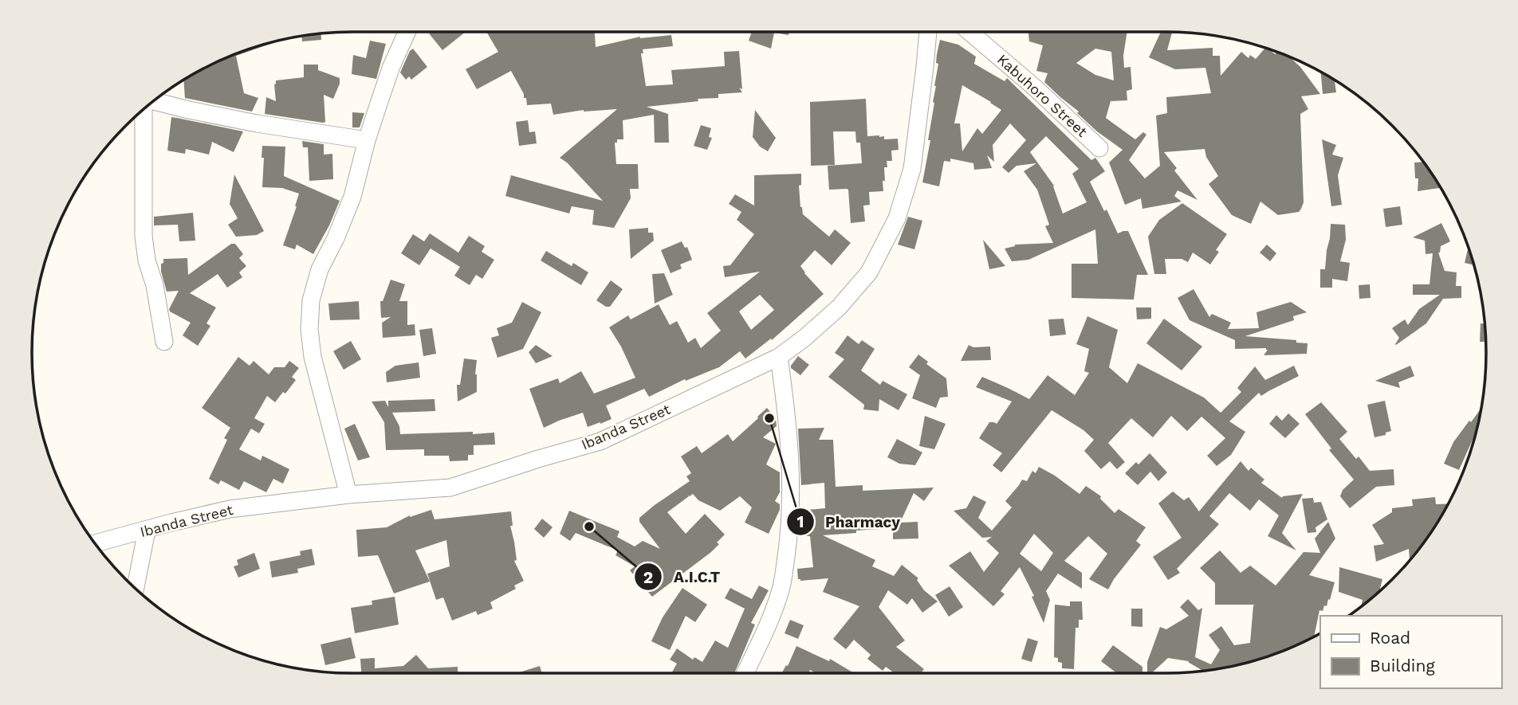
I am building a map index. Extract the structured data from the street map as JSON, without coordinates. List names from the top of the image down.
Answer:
{
  "streets": {
    "street": ["Kabuhoro Street", "Ibanda Street"]
  },
  "places": ["Pharmacy", "A.I.C.T"],
  "legend": ["Road", "Building"]
}
